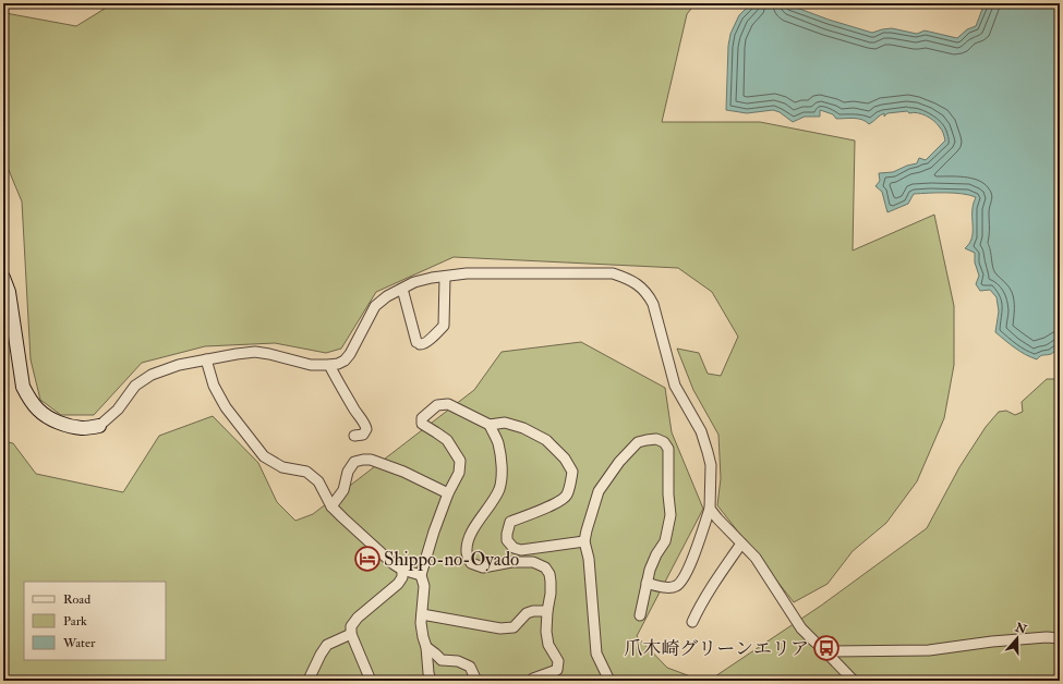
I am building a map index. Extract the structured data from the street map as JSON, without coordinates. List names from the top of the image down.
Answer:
{
  "places": {
    "hotel": ["Shippo-no-Oyado"],
    "bus stop": ["爪木崎グリーンエリア"]
  },
  "legend": ["Road", "Park", "Water"],
  "north": "top"
}
